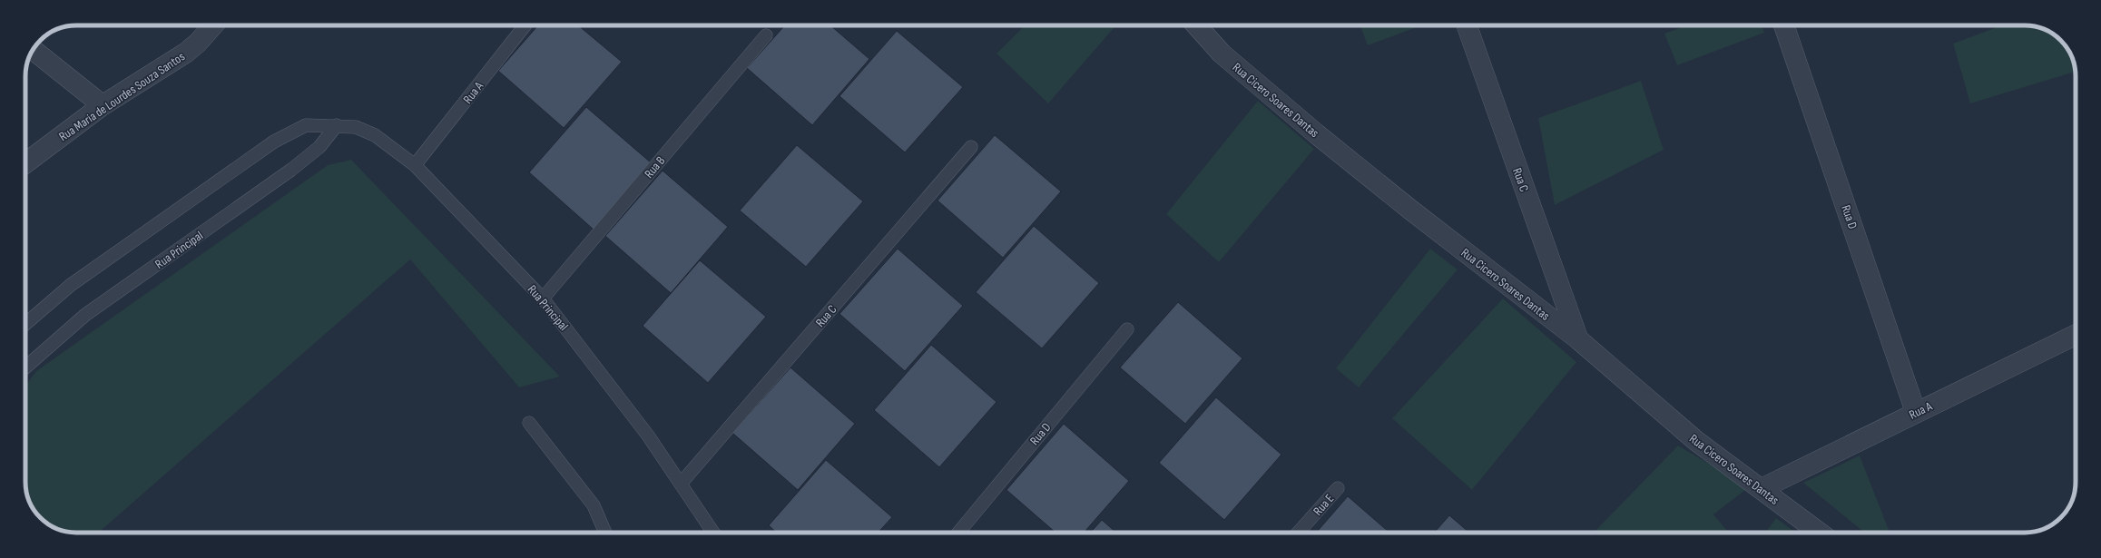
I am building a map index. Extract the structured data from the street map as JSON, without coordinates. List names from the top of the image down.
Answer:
{
  "streets": {
    "street": [
      "Rua A",
      "Rua Maria de Lourdes Souza Santos",
      "Rua Cicero Soares Dantas",
      "Rua C",
      "Rua D"
    ],
    "lane": ["Rua B", "Rua Principal", "Rua E"]
  },
  "crossings": [
    ["Rua A", "Rua Cicero Soares Dantas"],
    ["Rua A", "Rua D"],
    ["Rua A", "Rua Principal"],
    ["Rua Cicero Soares Dantas", "Rua C"],
    ["Rua B", "Rua Principal"],
    ["Rua C", "Rua Principal"]
  ]
}
